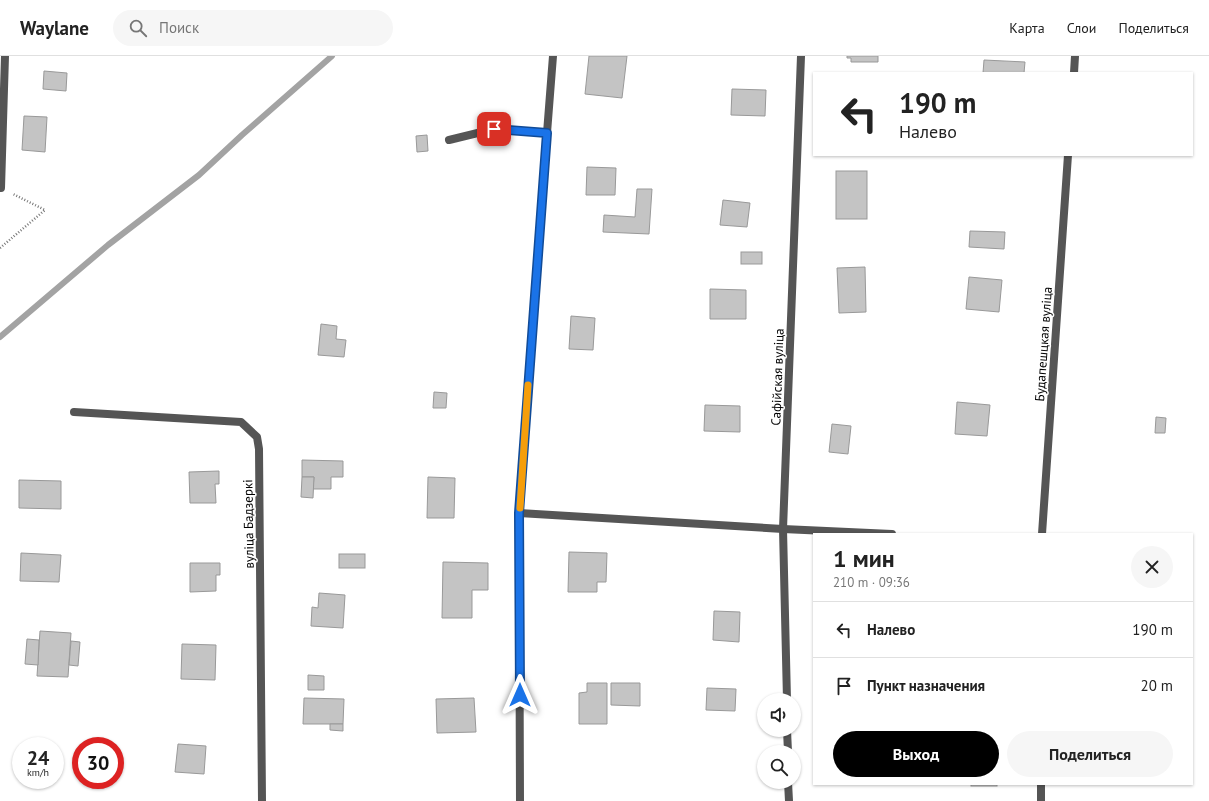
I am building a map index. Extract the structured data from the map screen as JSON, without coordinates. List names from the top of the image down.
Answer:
{
  "streets": {
    "street": ["Будапешцкая вуліца", "Сафійская вуліца", "вуліца Бадзеркі"]
  },
  "page": {
    "header": "Waylane",
    "search": "Поиск",
    "nav": ["Карта", "Слои", "Поделиться"],
    "turn": ["190 m", "Налево"],
    "heading": ["1 мин", "210 m · 09:36"],
    "list": [
      {
        "name": "Налево",
        "value": "190 m"
      },
      {
        "name": "Пункт назначения",
        "value": "20 m"
      }
    ],
    "buttons": ["Выход", "Поделиться"],
    "speed": "24 km/h",
    "limit": "30"
  }
}
